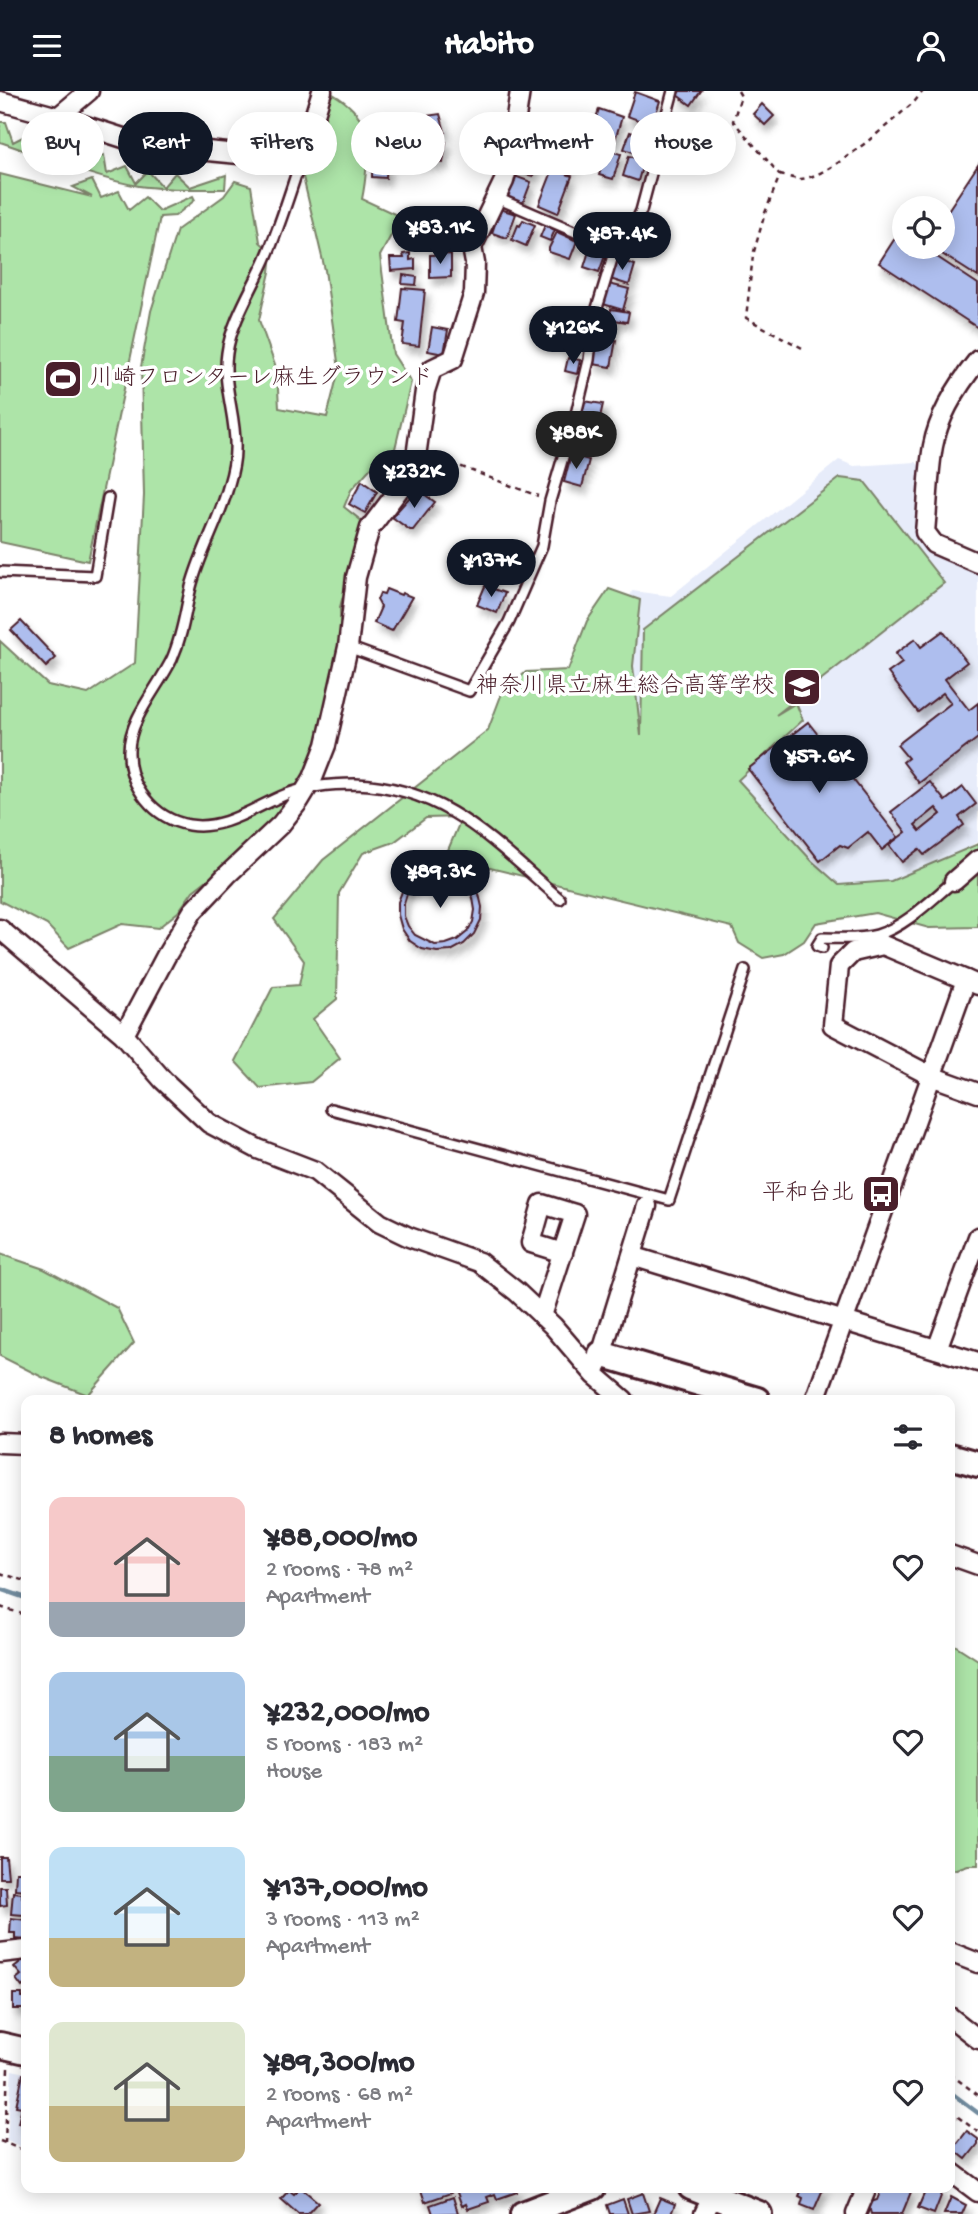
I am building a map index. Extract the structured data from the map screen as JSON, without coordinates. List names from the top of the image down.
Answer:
{
  "places": {
    "sports": ["川崎フロンターレ麻生グラウンド"],
    "school or university": ["神奈川県立麻生総合高等学校"],
    "bus stop": ["平和台北"]
  },
  "page": {
    "header": "Habito",
    "chip": [
      "Buy",
      "Rent",
      "Filters",
      "New",
      "Apartment",
      "House"
    ],
    "price": [
      "¥83.1K",
      "¥87.4K",
      "¥126K",
      "¥88K",
      "¥232K",
      "¥137K",
      "¥57.6K",
      "¥89.3K"
    ],
    "heading": "8 homes",
    "list": [
      {
        "name": "¥88,000/mo",
        "note": "2 rooms · 78 m² · Apartment"
      },
      {
        "name": "¥232,000/mo",
        "note": "5 rooms · 183 m² · House"
      },
      {
        "name": "¥137,000/mo",
        "note": "3 rooms · 113 m² · Apartment"
      },
      {
        "name": "¥89,300/mo",
        "note": "2 rooms · 68 m² · Apartment"
      }
    ]
  }
}
